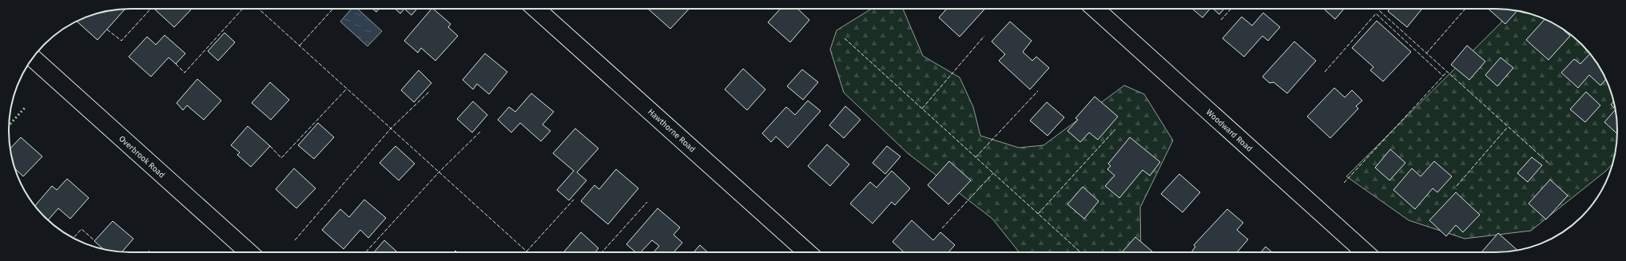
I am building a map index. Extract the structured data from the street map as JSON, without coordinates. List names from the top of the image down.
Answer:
{
  "streets": {
    "street": ["Hawthorne Road", "Woodward Road", "Overbrook Road"]
  }
}
